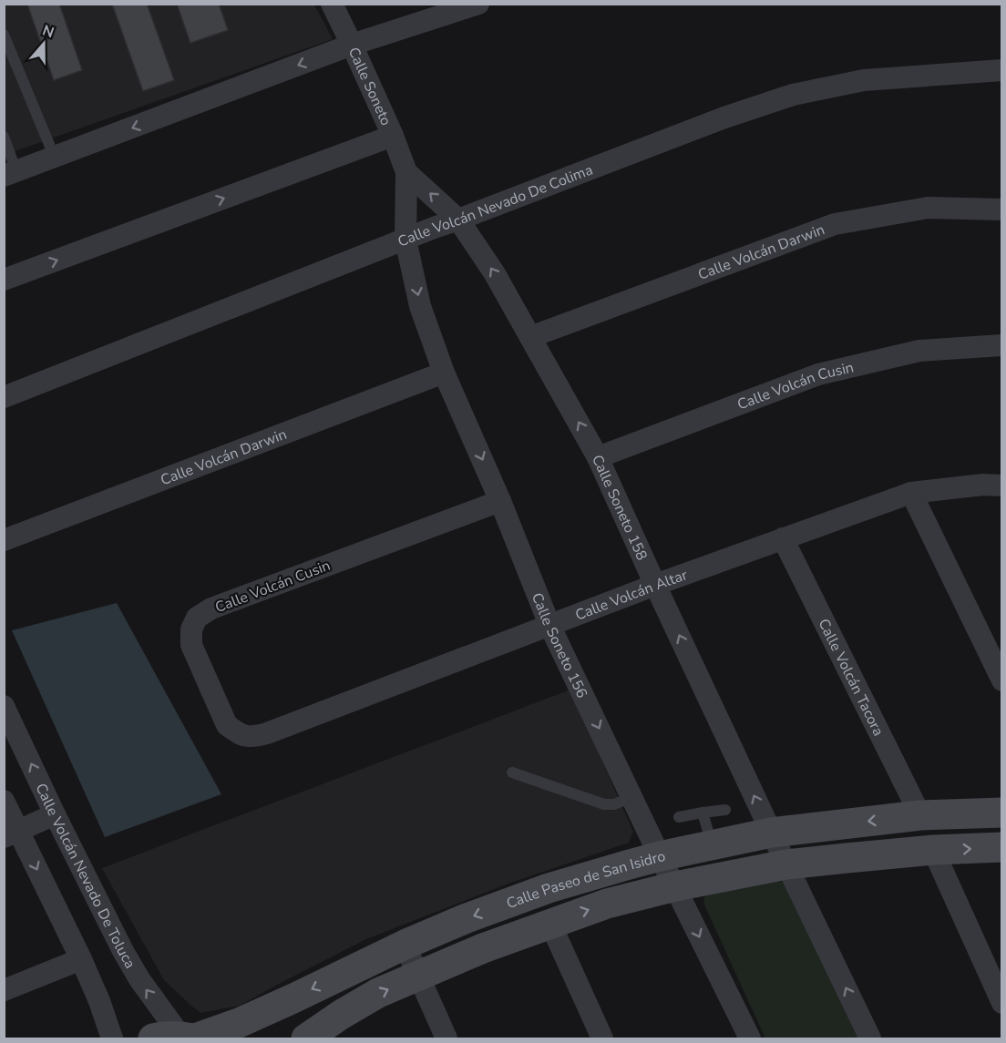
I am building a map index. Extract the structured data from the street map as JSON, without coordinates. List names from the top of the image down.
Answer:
{
  "streets": {
    "main road": ["Calle Paseo de San Isidro"],
    "street": [
      "Calle Soneto",
      "Calle Volcán Nevado De Colima",
      "Calle Volcán Darwin",
      "Calle Volcán Cusin",
      "Calle Soneto 158",
      "Calle Volcán Altar",
      "Calle Soneto 156",
      "Calle Volcán Tacora",
      "Calle Volcán Nevado De Toluca"
    ]
  },
  "crossings": [
    ["Calle Soneto", "Calle Volcán Nevado De Colima"],
    ["Calle Soneto", "Calle Soneto 158"],
    ["Calle Soneto", "Calle Soneto 156"],
    ["Calle Volcán Nevado De Colima", "Calle Soneto 158"],
    ["Calle Volcán Nevado De Colima", "Calle Soneto 156"],
    ["Calle Volcán Darwin", "Calle Soneto 158"],
    ["Calle Volcán Darwin", "Calle Soneto 156"],
    ["Calle Volcán Cusin", "Calle Soneto 158"],
    ["Calle Volcán Cusin", "Calle Volcán Altar"],
    ["Calle Volcán Cusin", "Calle Soneto 156"],
    ["Calle Soneto 158", "Calle Volcán Altar"],
    ["Calle Soneto 158", "Calle Paseo de San Isidro"],
    ["Calle Volcán Altar", "Calle Soneto 156"],
    ["Calle Volcán Altar", "Calle Volcán Tacora"],
    ["Calle Soneto 156", "Calle Paseo de San Isidro"],
    ["Calle Volcán Tacora", "Calle Paseo de San Isidro"],
    ["Calle Volcán Nevado De Toluca", "Calle Paseo de San Isidro"]
  ],
  "one_way": ["Calle Soneto 158"],
  "north": "top"
}
